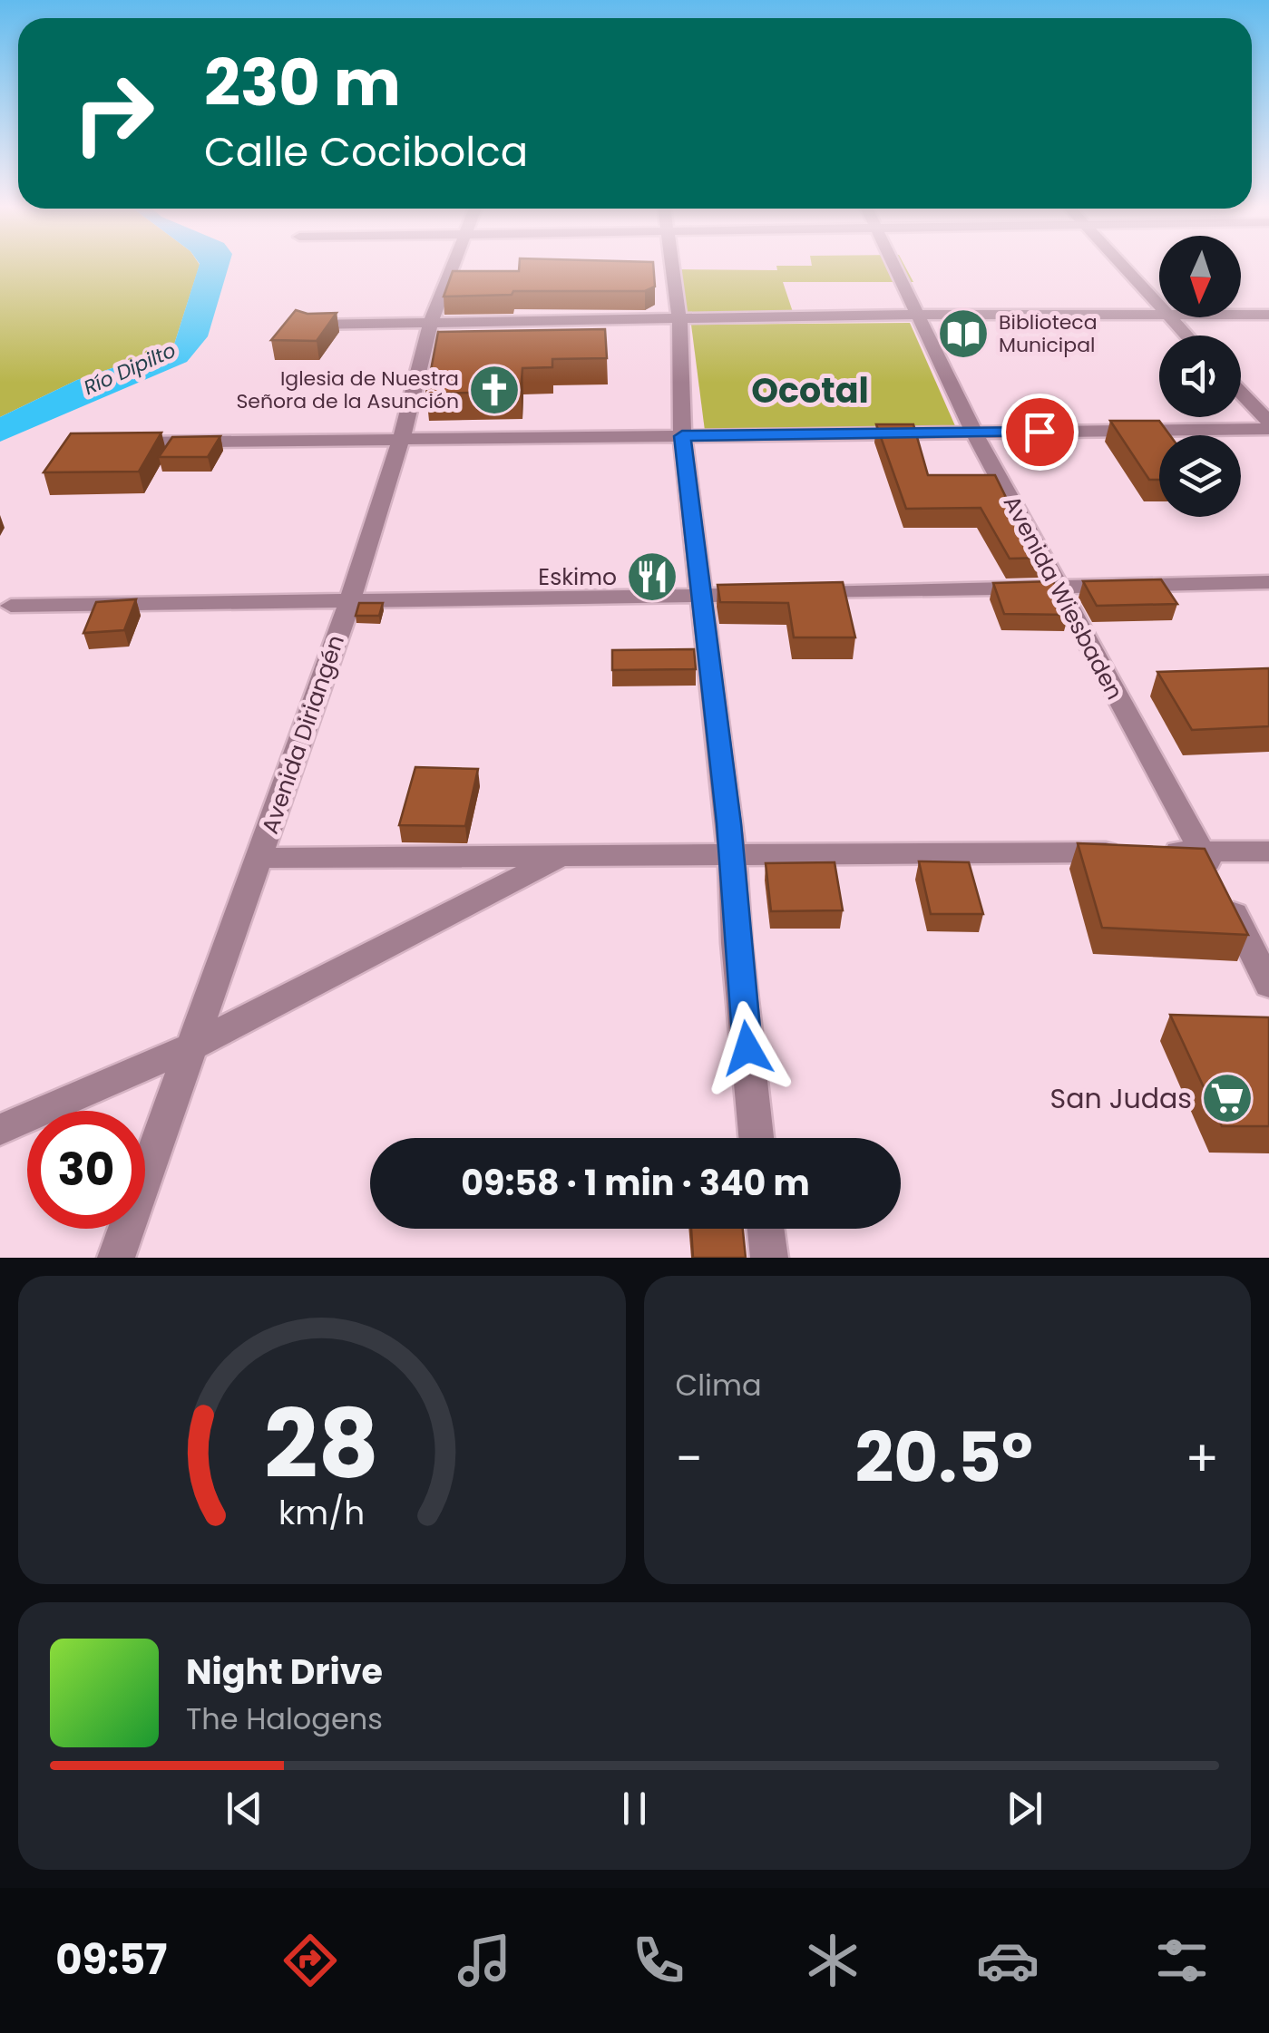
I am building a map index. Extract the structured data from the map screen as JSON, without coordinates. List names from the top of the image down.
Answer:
{
  "streets": {
    "street": ["Avenida Wiesbaden", "Avenida Diriangén"]
  },
  "districts": ["Ocotal"],
  "water": ["Río Dipilto"],
  "places": {
    "library": ["Biblioteca Municipal"],
    "church": ["Iglesia de Nuestra Señora de la Asunción"],
    "restaurant": ["Eskimo"],
    "supermarket": ["San Judas"]
  },
  "north": "bottom",
  "page": {
    "turn": ["230 m", "Calle Cocibolca"],
    "limit": "30",
    "trip": "09:58 · 1 min · 340 m",
    "tile": "Clima",
    "heat": ["−", "20.5°", "+"],
    "song": ["Night Drive", "The Halogens"],
    "tabs": "09:57",
    "gauge": ["28", "km/h"]
  }
}
